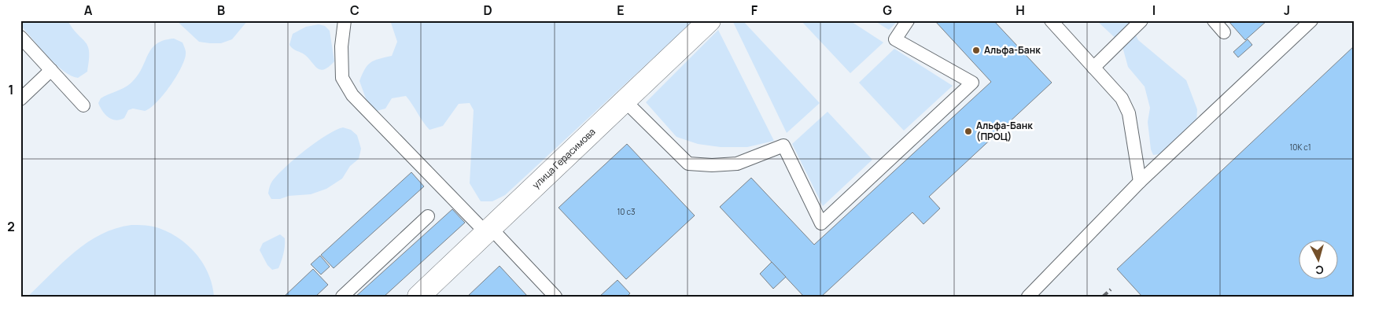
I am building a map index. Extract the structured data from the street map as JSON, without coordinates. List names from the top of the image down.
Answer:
{
  "streets": {
    "street": ["улица Герасимова"]
  },
  "places": ["Альфа-Банк", "Альфа-Банк (ПРОЦ)"],
  "house_numbers": ["10К с1", "10 с3"],
  "north": "bottom",
  "grid": {
    "columns": [
      "A",
      "B",
      "C",
      "D",
      "E",
      "F",
      "G",
      "H",
      "I",
      "J"
    ],
    "rows": ["1", "2"]
  }
}
